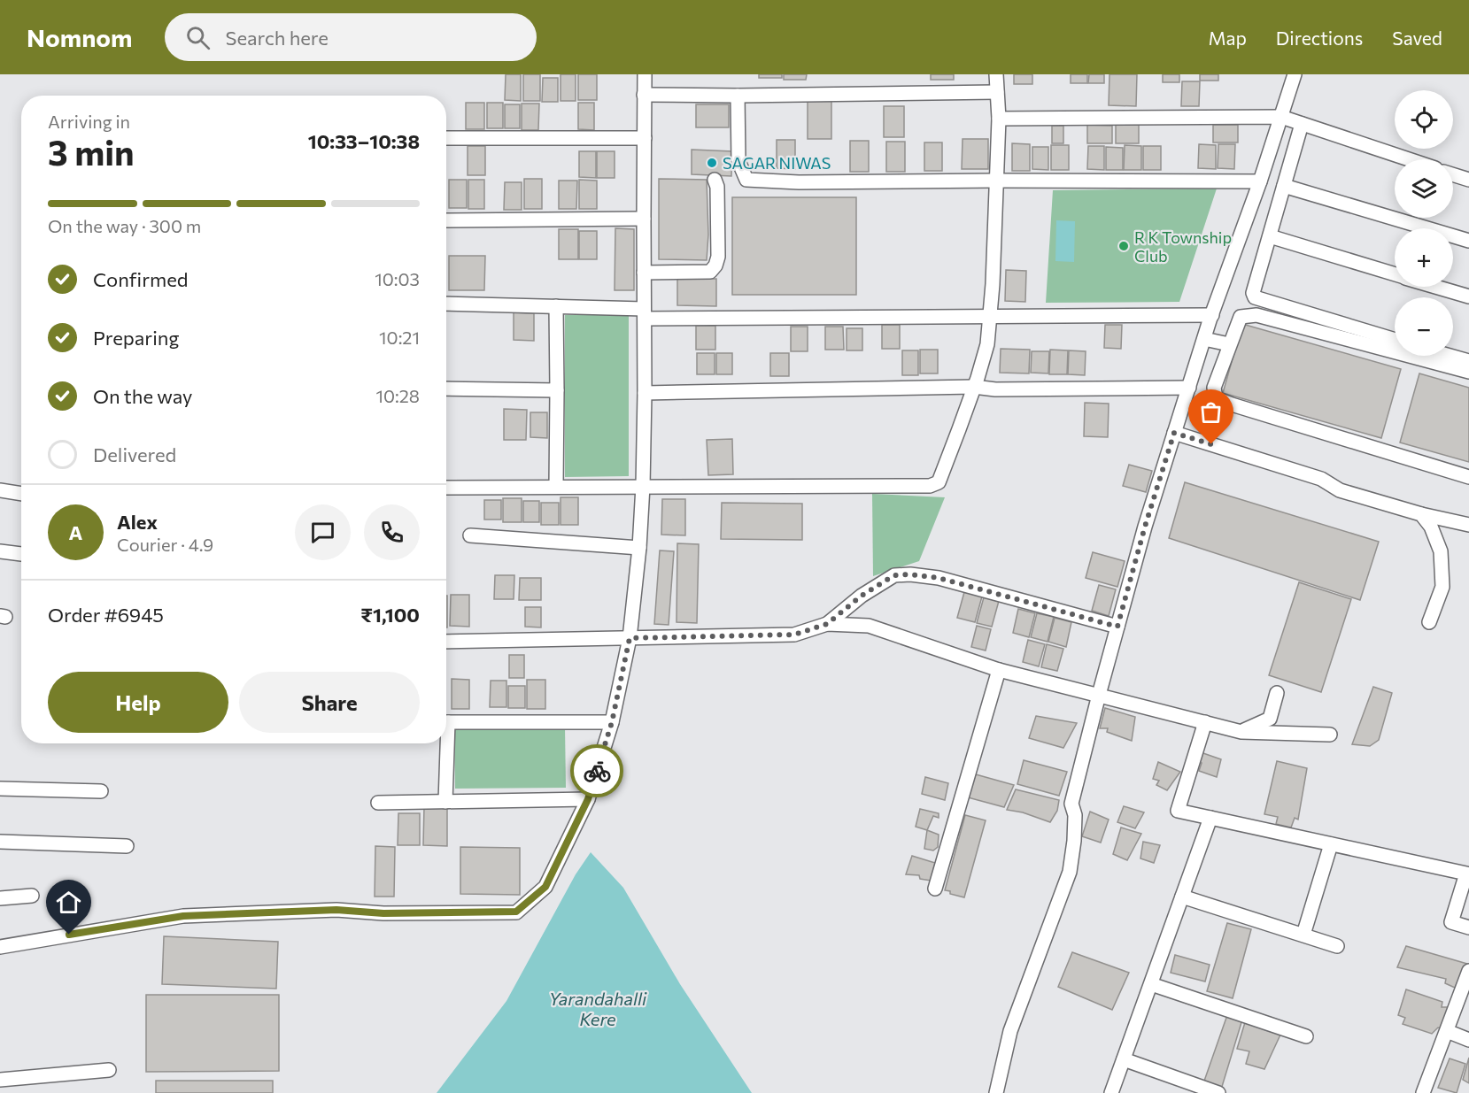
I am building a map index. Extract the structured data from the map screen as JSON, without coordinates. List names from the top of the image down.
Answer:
{
  "water": ["Yarandahalli Kere"],
  "places": ["SAGAR NIWAS", "R K Township Club"],
  "page": {
    "header": "Nomnom",
    "search": "Search here",
    "nav": ["Map", "Directions", "Saved"],
    "map_buttons": ["+", "−"],
    "heading": ["3 min", "Arriving in", "10:33–10:38"],
    "panel": [
      "Alex",
      "Courier · 4.9",
      "Order #6945",
      "₹1,100"
    ],
    "bar": "On the way · 300 m",
    "list": [
      ["Confirmed", "10:03"],
      ["Preparing", "10:21"],
      ["On the way", "10:28"],
      "Delivered"
    ],
    "round": "A",
    "buttons": ["Help", "Share"]
  }
}
